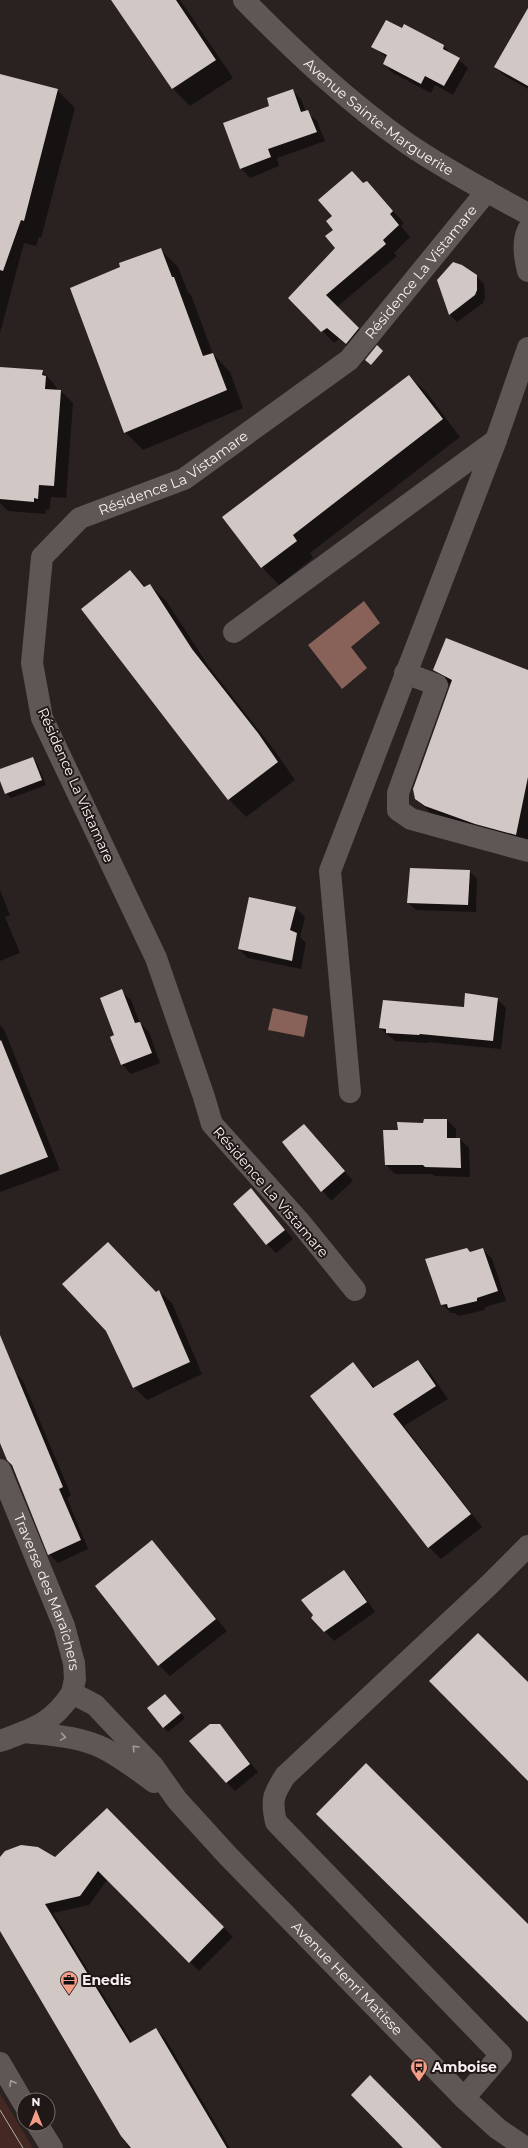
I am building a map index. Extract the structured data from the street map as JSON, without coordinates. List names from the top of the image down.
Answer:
{
  "streets": {
    "street": [
      "Avenue Sainte-Marguerite",
      "Résidence La Vistamare",
      "Traverse des Maraîchers",
      "Avenue Henri Matisse"
    ]
  },
  "crossings": [
    ["Avenue Sainte-Marguerite", "Résidence La Vistamare"],
    ["Traverse des Maraîchers", "Avenue Henri Matisse"]
  ],
  "places": {
    "office": ["Enedis"],
    "bus stop": ["Amboise"]
  },
  "north": "top"
}
